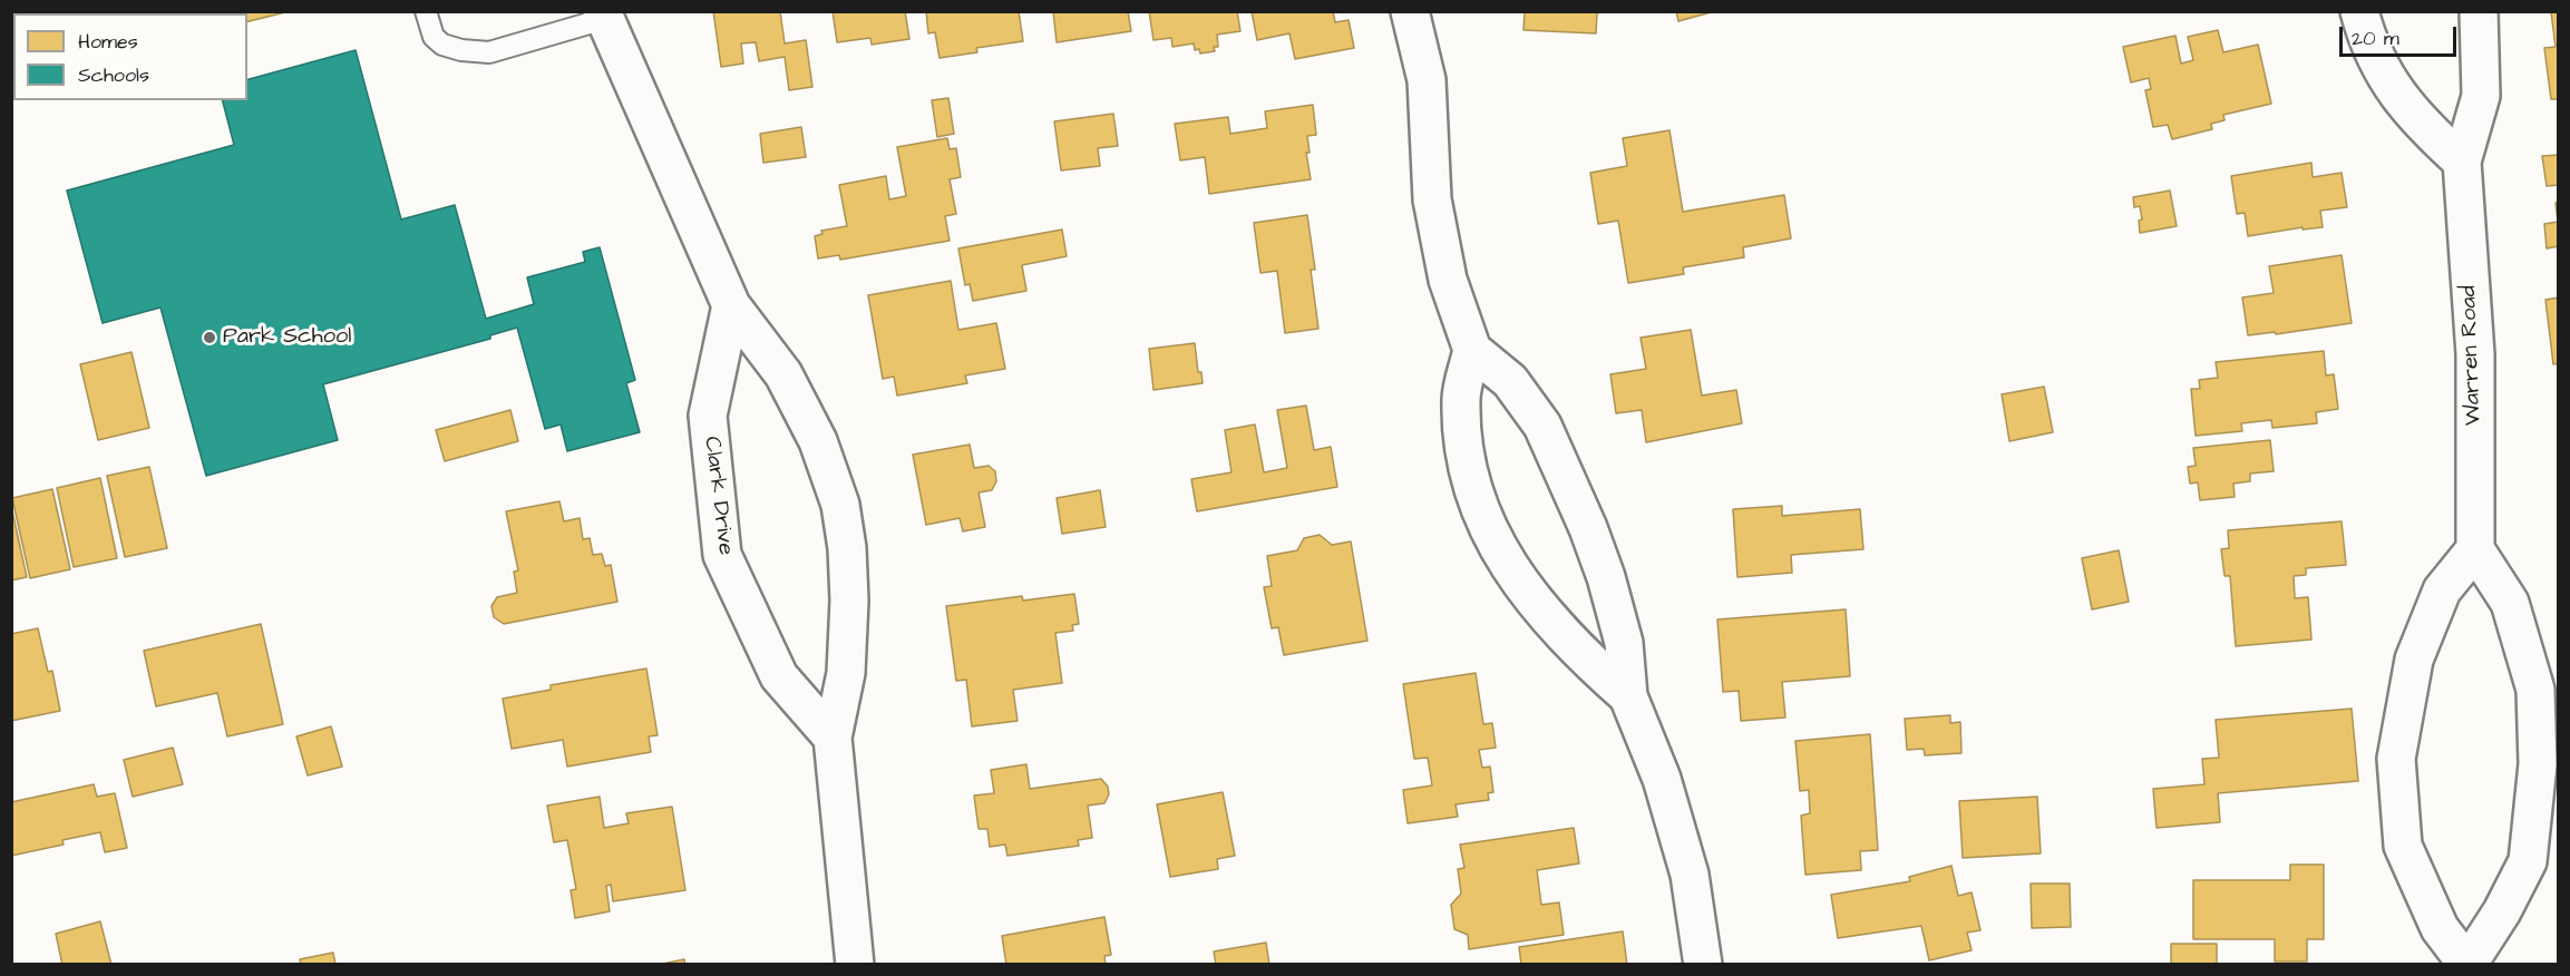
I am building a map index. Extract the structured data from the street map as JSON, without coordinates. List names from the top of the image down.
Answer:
{
  "streets": {
    "street": ["Warren Road", "Clark Drive"]
  },
  "places": ["Park School"],
  "legend": ["Homes", "Schools"],
  "scale_bar": "20 m"
}
